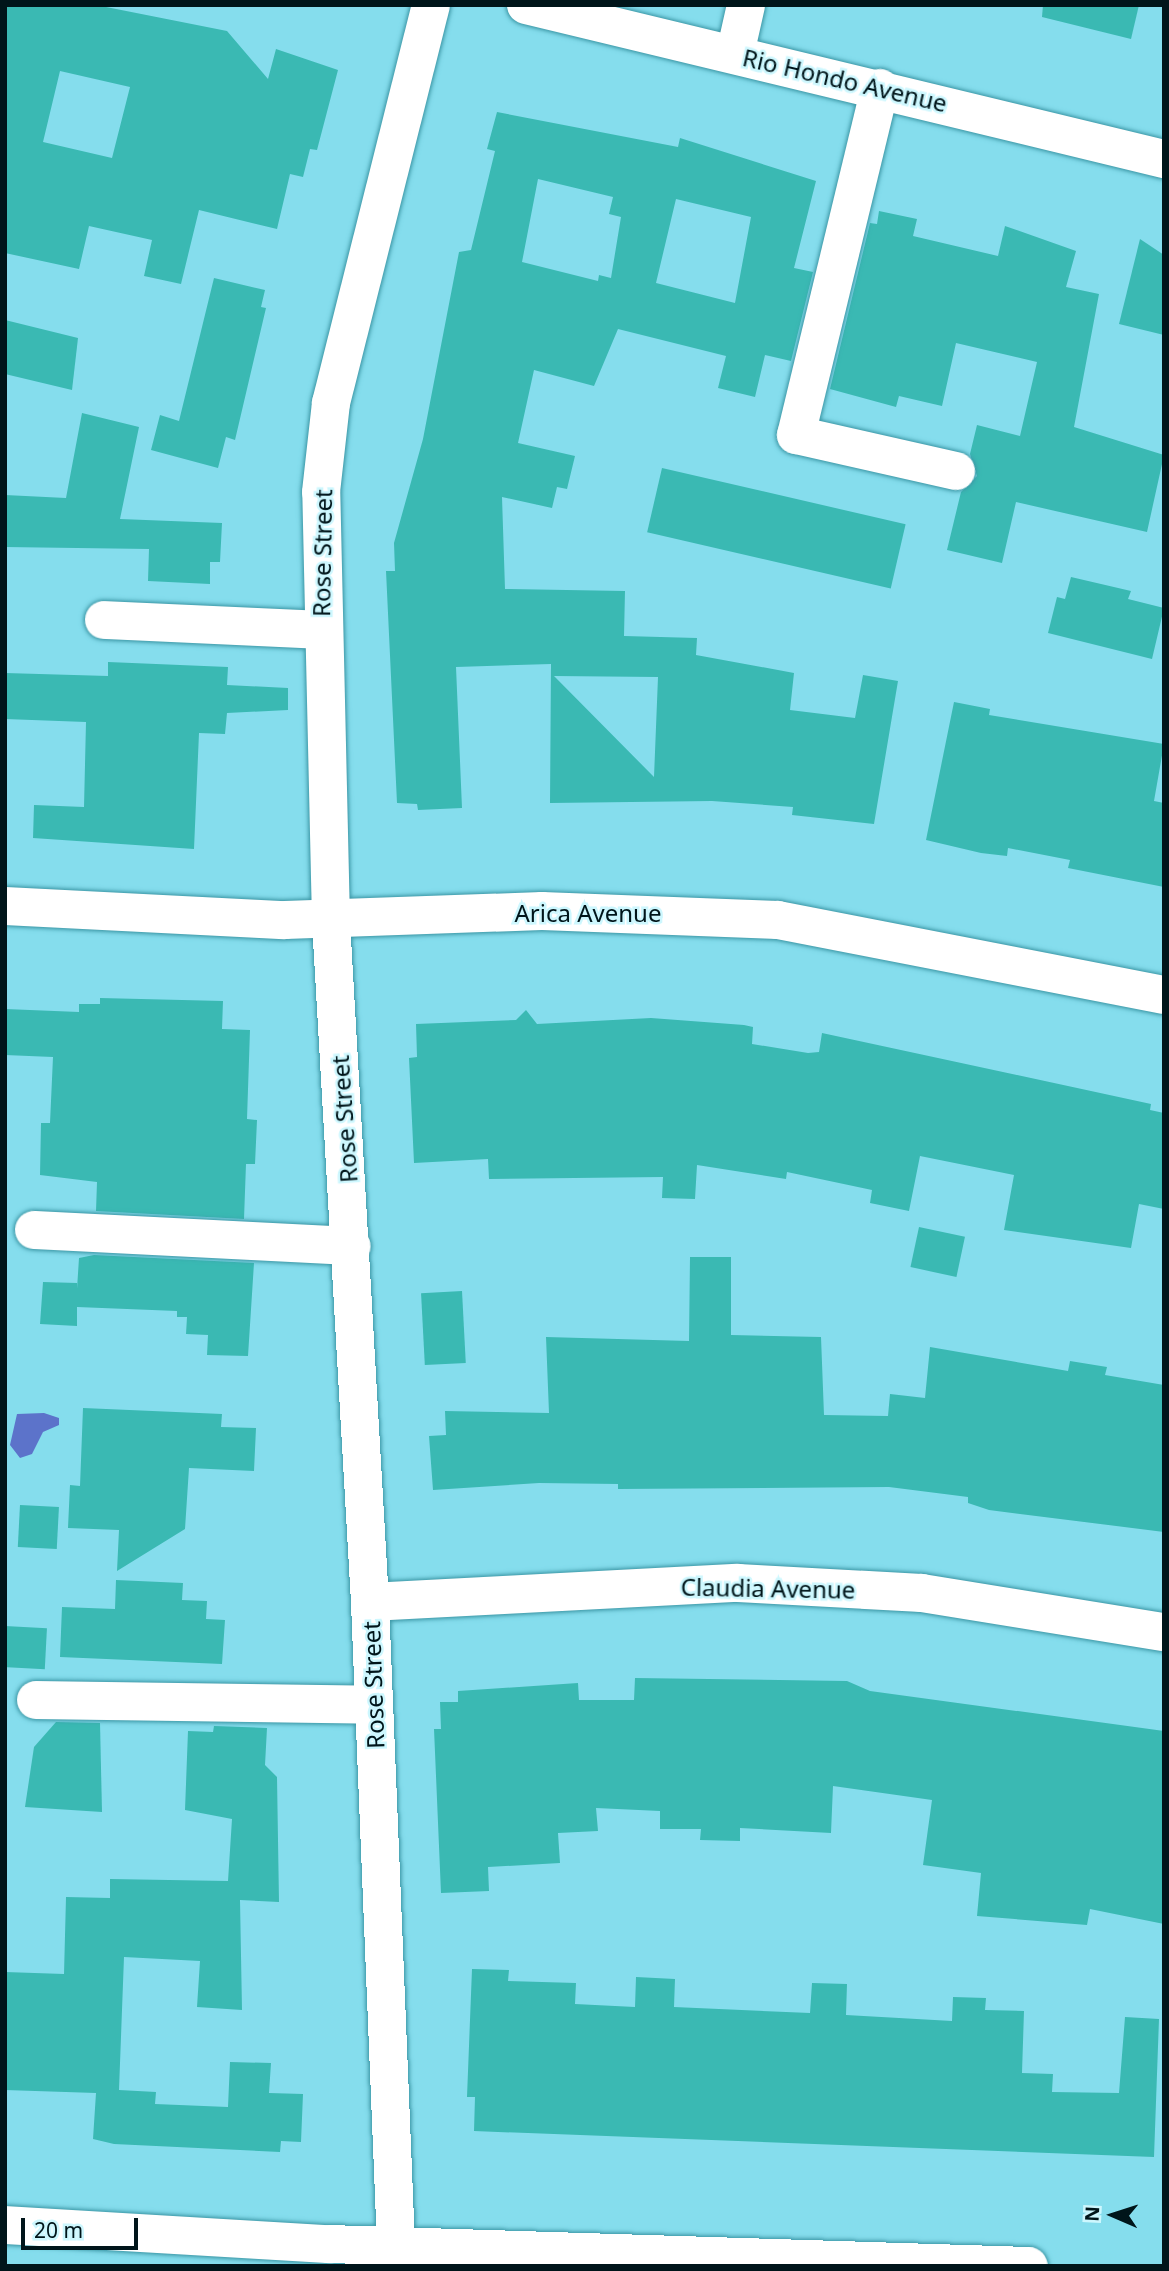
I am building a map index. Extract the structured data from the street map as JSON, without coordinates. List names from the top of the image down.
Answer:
{
  "streets": {
    "street": [
      "Rio Hondo Avenue",
      "Rose Street",
      "Arica Avenue",
      "Claudia Avenue"
    ]
  },
  "crossings": [
    ["Rose Street", "Arica Avenue"],
    ["Rose Street", "Claudia Avenue"]
  ],
  "scale_bar": "20 m",
  "north": "left"
}
